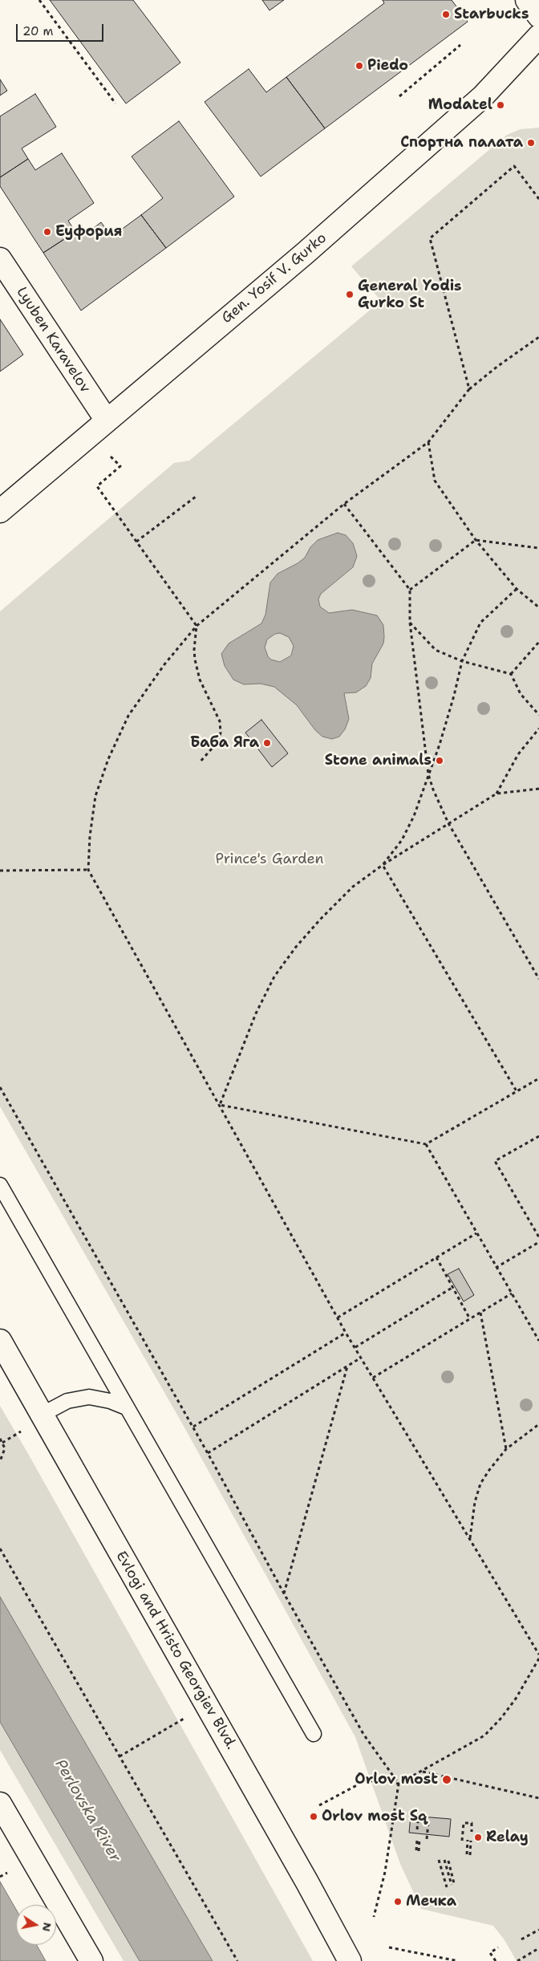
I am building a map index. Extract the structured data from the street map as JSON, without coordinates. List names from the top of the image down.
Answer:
{
  "streets": {
    "main road": ["Gen. Yosif V. Gurko", "Lyuben Karavelov", "Evlogi and Hristo Georgiev Blvd."]
  },
  "crossings": [
    ["Gen. Yosif V. Gurko", "Lyuben Karavelov"]
  ],
  "water": ["Perlovska River"],
  "parks": ["Prince's Garden"],
  "places": [
    "Starbucks",
    "Piedo",
    "Modatel",
    "Спортна палата",
    "Еуфория",
    "General Yodis Gurko St",
    "Баба Яга",
    "Stone animals",
    "Orlov most",
    "Orlov most Sq",
    "Relay",
    "Мечка"
  ],
  "scale_bar": "20 m",
  "north": "right"
}
